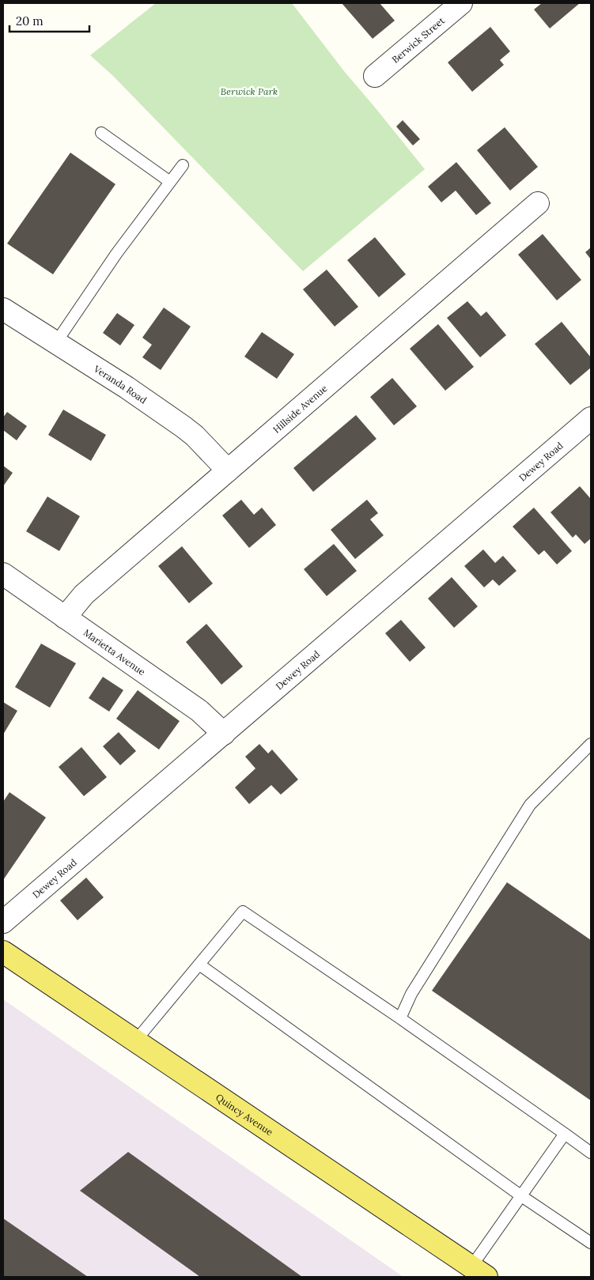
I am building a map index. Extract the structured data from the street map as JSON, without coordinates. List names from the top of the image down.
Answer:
{
  "streets": {
    "main road": ["Quincy Avenue"],
    "street": [
      "Berwick Street",
      "Veranda Road",
      "Hillside Avenue",
      "Dewey Road",
      "Marietta Avenue"
    ]
  },
  "crossings": [
    ["Veranda Road", "Hillside Avenue"],
    ["Hillside Avenue", "Marietta Avenue"],
    ["Dewey Road", "Marietta Avenue"]
  ],
  "parks": ["Berwick Park"],
  "scale_bar": "20 m"
}
